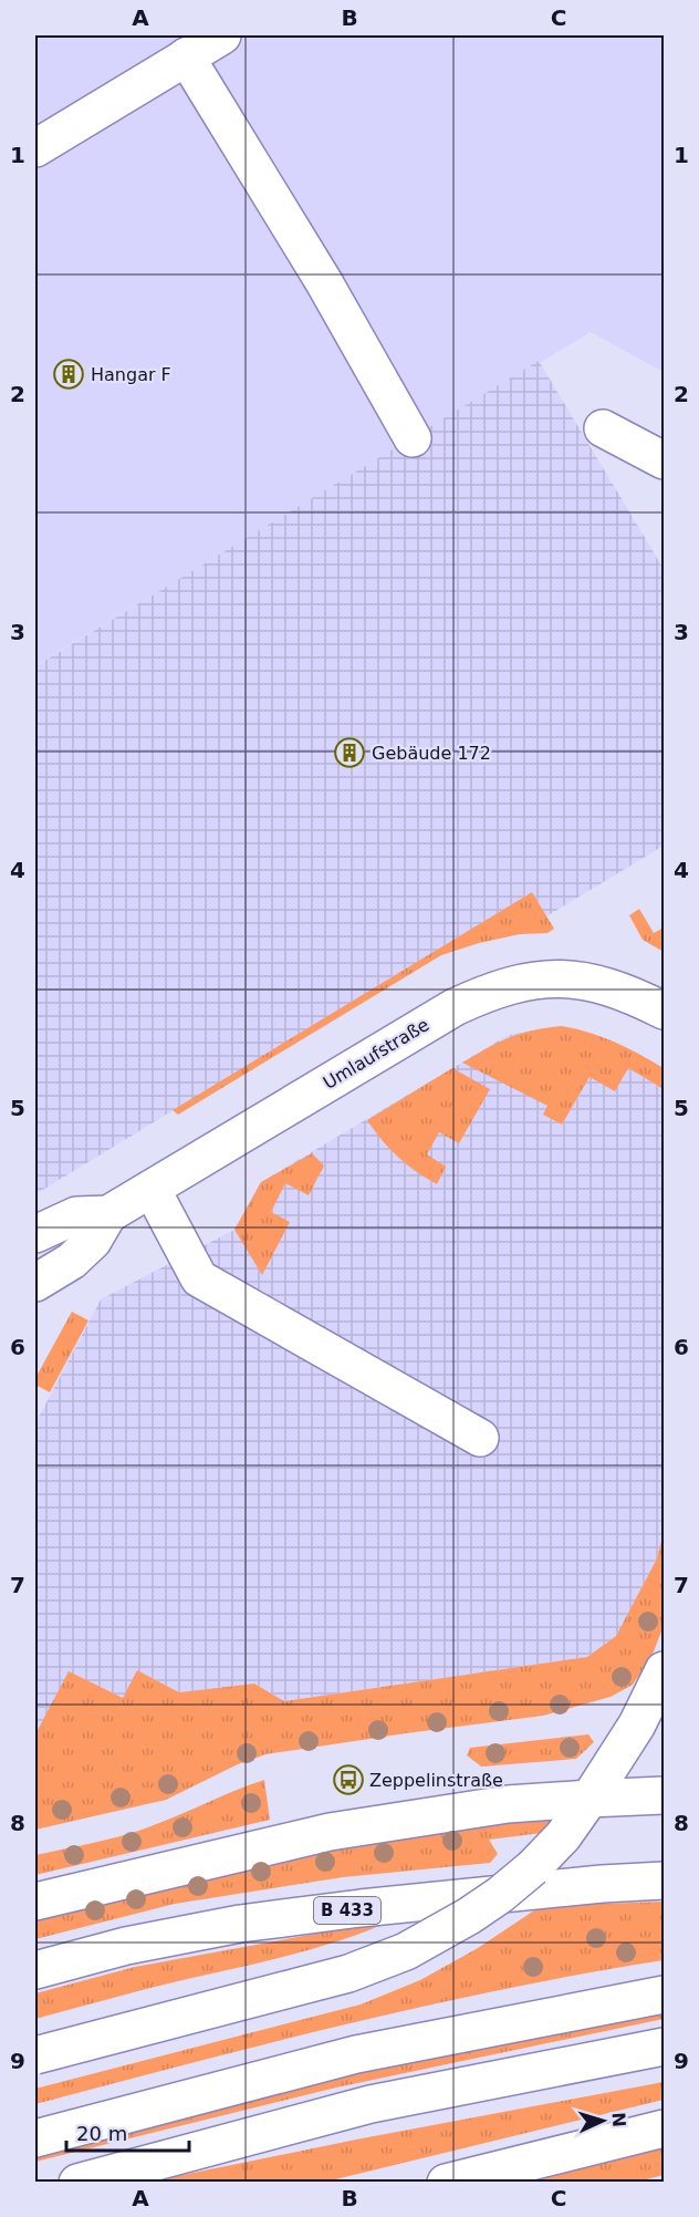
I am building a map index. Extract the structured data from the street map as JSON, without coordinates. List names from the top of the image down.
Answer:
{
  "streets": {
    "main road": ["Umlaufstraße", "B 433"]
  },
  "places": {
    "building": ["Hangar F", "Gebäude 172"],
    "bus stop": ["Zeppelinstraße"]
  },
  "scale_bar": "20 m",
  "north": "right",
  "grid": {
    "columns": ["A", "B", "C"],
    "rows": [
      "1",
      "2",
      "3",
      "4",
      "5",
      "6",
      "7",
      "8",
      "9"
    ]
  }
}
